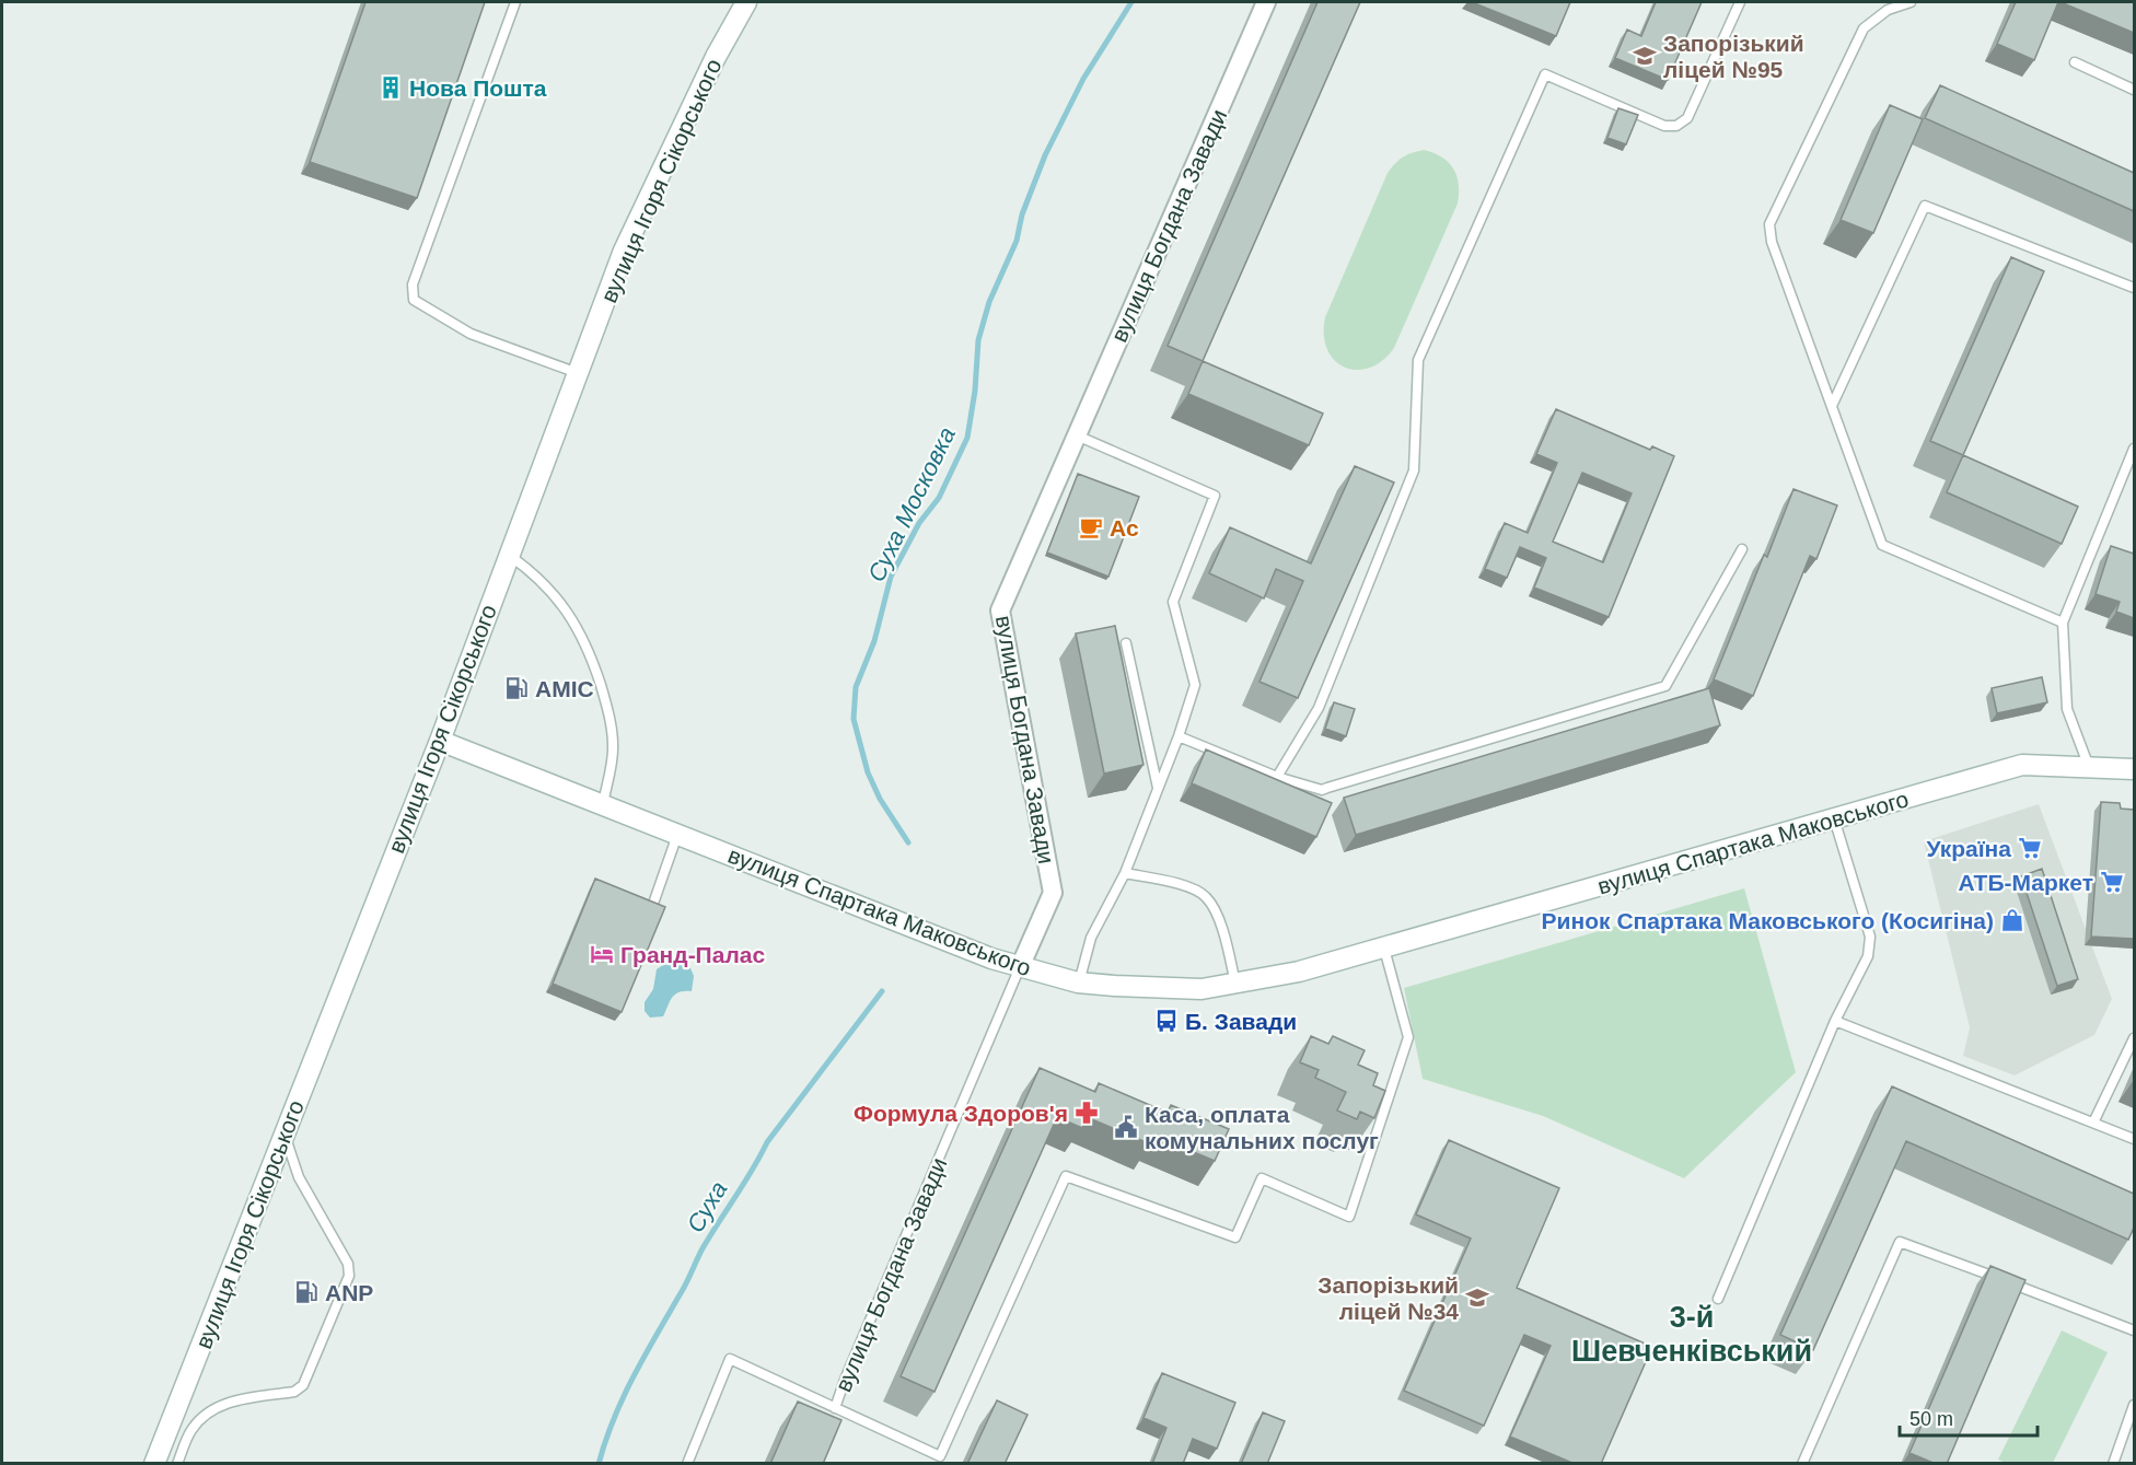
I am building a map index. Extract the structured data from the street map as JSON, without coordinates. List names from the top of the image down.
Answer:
{
  "streets": {
    "street": ["вулиця Ігоря Сікорського", "вулиця Богдана Завади", "вулиця Спартака Маковського"]
  },
  "crossings": [
    ["вулиця Ігоря Сікорського", "вулиця Спартака Маковського"],
    ["вулиця Богдана Завади", "вулиця Спартака Маковського"]
  ],
  "districts": ["3-й Шевченківський"],
  "water": ["Суха Московка", "Суха"],
  "places": {
    "school or university": ["Запорізький ліцей №95", "Запорізький ліцей №34"],
    "building": ["Нова Пошта"],
    "cafe": ["Ас"],
    "fuel station": ["AMIC", "ANP"],
    "supermarket": ["Україна", "АТБ-Маркет"],
    "shop": ["Ринок Спартака Маковського (Косигіна)"],
    "hotel": ["Гранд-Палас"],
    "bus stop": ["Б. Завади"],
    "pharmacy": ["Формула Здоров'я"],
    "public building": ["Каса, оплата комунальних послуг"]
  },
  "scale_bar": "50 m"
}
